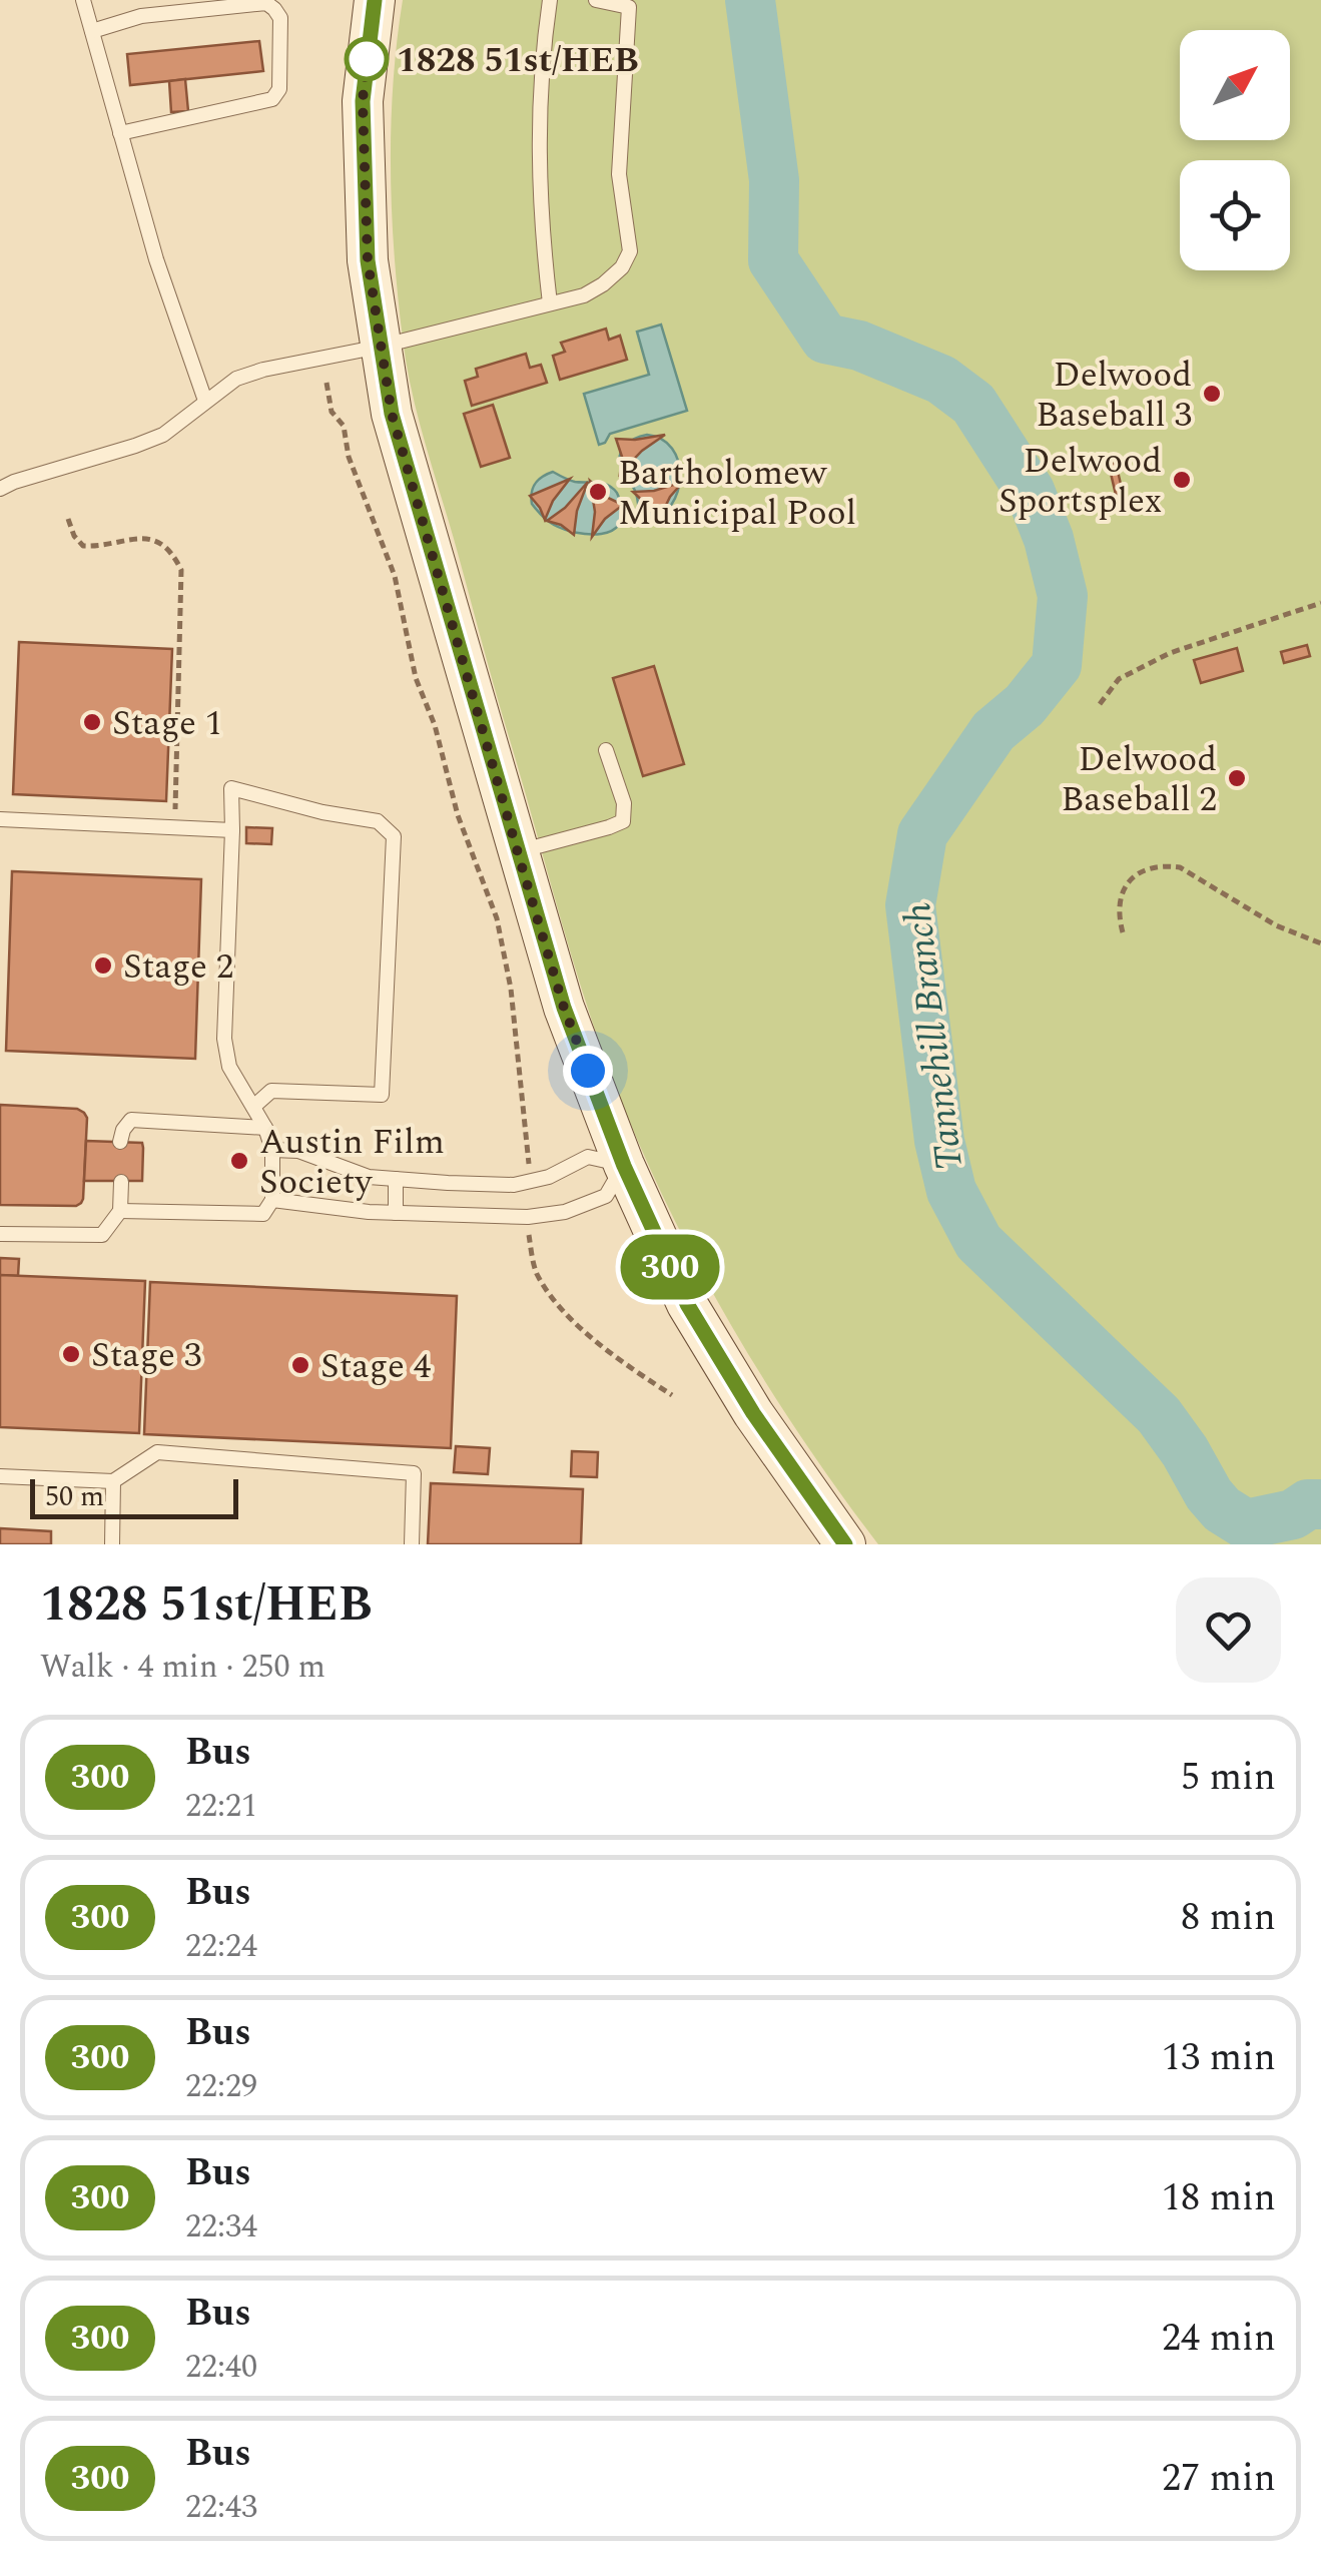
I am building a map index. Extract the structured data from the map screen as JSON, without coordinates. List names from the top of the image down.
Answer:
{
  "water": ["Tannehill Branch"],
  "places": [
    "1828 51st/HEB",
    "Delwood Baseball 3",
    "Delwood Sportsplex",
    "Bartholomew Municipal Pool",
    "Stage 1",
    "Delwood Baseball 2",
    "Stage 2",
    "Austin Film Society",
    "Stage 3",
    "Stage 4"
  ],
  "lines": ["bus line 300"],
  "scale_bar": "50 m",
  "north": "top right",
  "page": {
    "on_map": "300",
    "scale": "50 m",
    "heading": ["1828 51st/HEB", "Walk · 4 min · 250 m"],
    "list": [
      {
        "mark": "300",
        "name": "Bus",
        "note": "22:21",
        "value": "5 min"
      },
      {
        "mark": "300",
        "name": "Bus",
        "note": "22:24",
        "value": "8 min"
      },
      {
        "mark": "300",
        "name": "Bus",
        "note": "22:29",
        "value": "13 min"
      },
      {
        "mark": "300",
        "name": "Bus",
        "note": "22:34",
        "value": "18 min"
      },
      {
        "mark": "300",
        "name": "Bus",
        "note": "22:40",
        "value": "24 min"
      },
      {
        "mark": "300",
        "name": "Bus",
        "note": "22:43",
        "value": "27 min"
      }
    ]
  }
}
